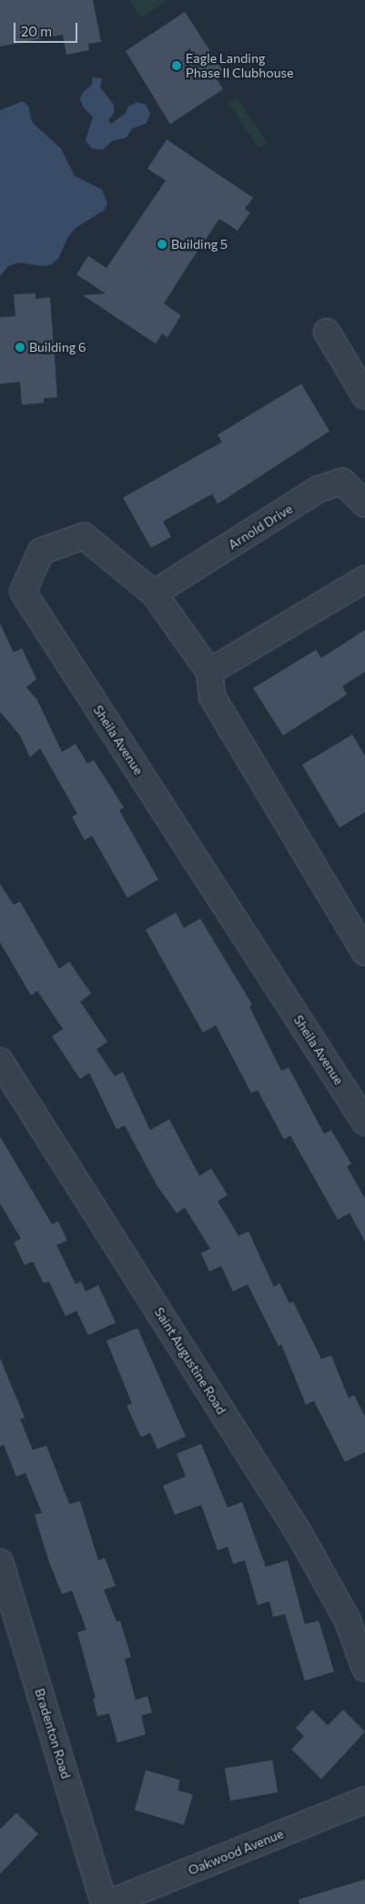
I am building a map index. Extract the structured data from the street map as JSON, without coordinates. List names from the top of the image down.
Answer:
{
  "streets": {
    "street": [
      "Arnold Drive",
      "Sheila Avenue",
      "Saint Augustine Road",
      "Bradenton Road",
      "Oakwood Avenue"
    ]
  },
  "crossings": [
    ["Arnold Drive", "Sheila Avenue"],
    ["Bradenton Road", "Oakwood Avenue"]
  ],
  "places": ["Eagle Landing Phase II Clubhouse", "Building 5", "Building 6"],
  "scale_bar": "20 m"
}
